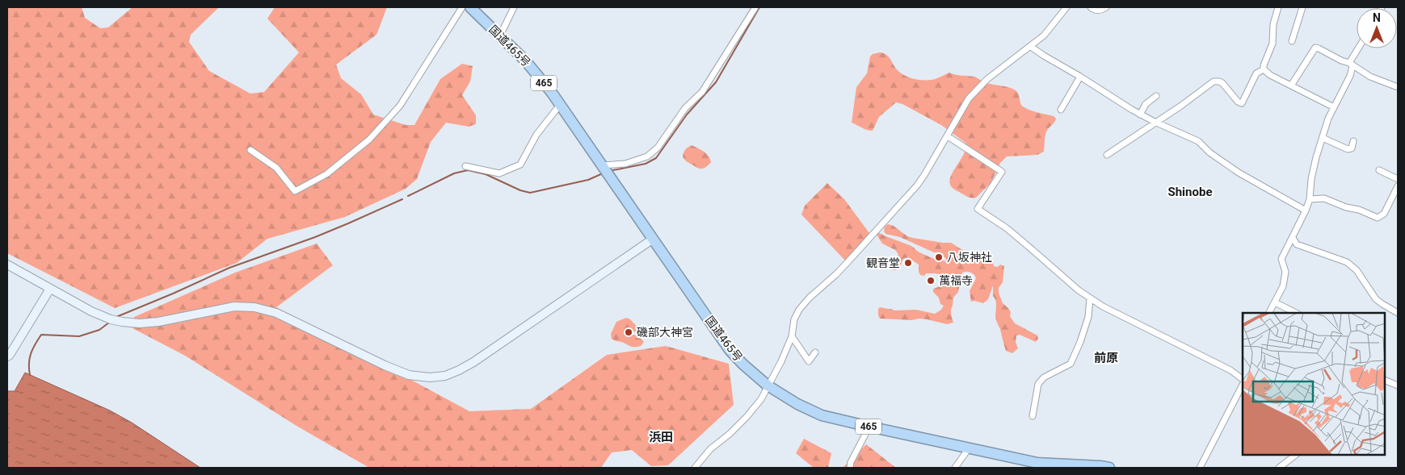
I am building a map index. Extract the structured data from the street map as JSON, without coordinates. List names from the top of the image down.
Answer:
{
  "streets": {
    "highway": ["国道465号", "465"]
  },
  "districts": ["Shinobe", "前原", "浜田"],
  "places": [
    "八坂神社",
    "観音堂",
    "萬福寺",
    "磯部大神宮"
  ],
  "north": "top"
}
